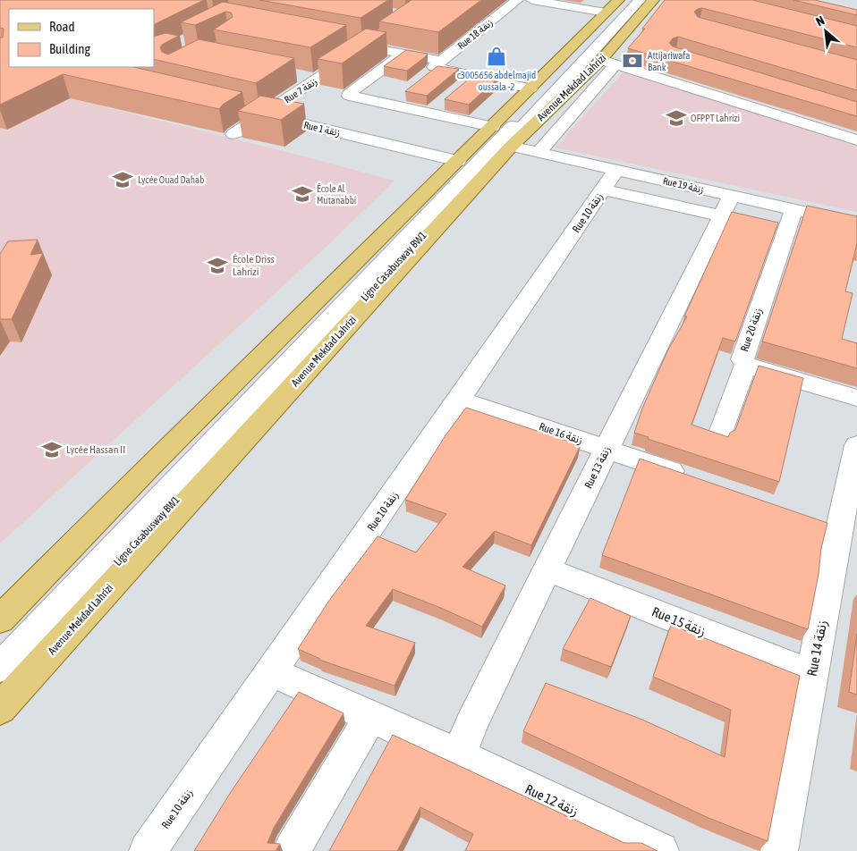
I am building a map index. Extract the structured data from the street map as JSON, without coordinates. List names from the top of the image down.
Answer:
{
  "streets": {
    "main road": ["Avenue Mekdad Lahrizi"],
    "street": [
      "Rue 18 زنقة",
      "Rue 7 زنقة",
      "Rue 1 زنقة",
      "Rue 10 زنقة",
      "Ligne Casabusway BW1",
      "Rue 20 زنقة",
      "Rue 16 زنقة",
      "Rue 13 زنقة",
      "Rue 15 زنقة",
      "Rue 14 زنقة",
      "Rue 12 زنقة"
    ]
  },
  "crossings": [
    ["Rue 7 زنقة", "Rue 1 زنقة"],
    ["Rue 10 زنقة", "Rue 16 زنقة"],
    ["Rue 10 زنقة", "Rue 12 زنقة"],
    ["Rue 16 زنقة", "Rue 13 زنقة"],
    ["Rue 13 زنقة", "Rue 15 زنقة"],
    ["Rue 13 زنقة", "Rue 12 زنقة"],
    ["Rue 15 زنقة", "Rue 14 زنقة"]
  ],
  "places": {
    "shop": ["c3005656 abdelmajid oussala -2"],
    "bank": ["Attijariwafa Bank"],
    "school or university": [
      "OFPPT Lahrizi",
      "Lycée Ouad Dahab",
      "École Al Mutanabbi",
      "École Driss Lahrizi",
      "Lycée Hassan II"
    ]
  },
  "legend": ["Road", "Building"],
  "north": "top left"
}
